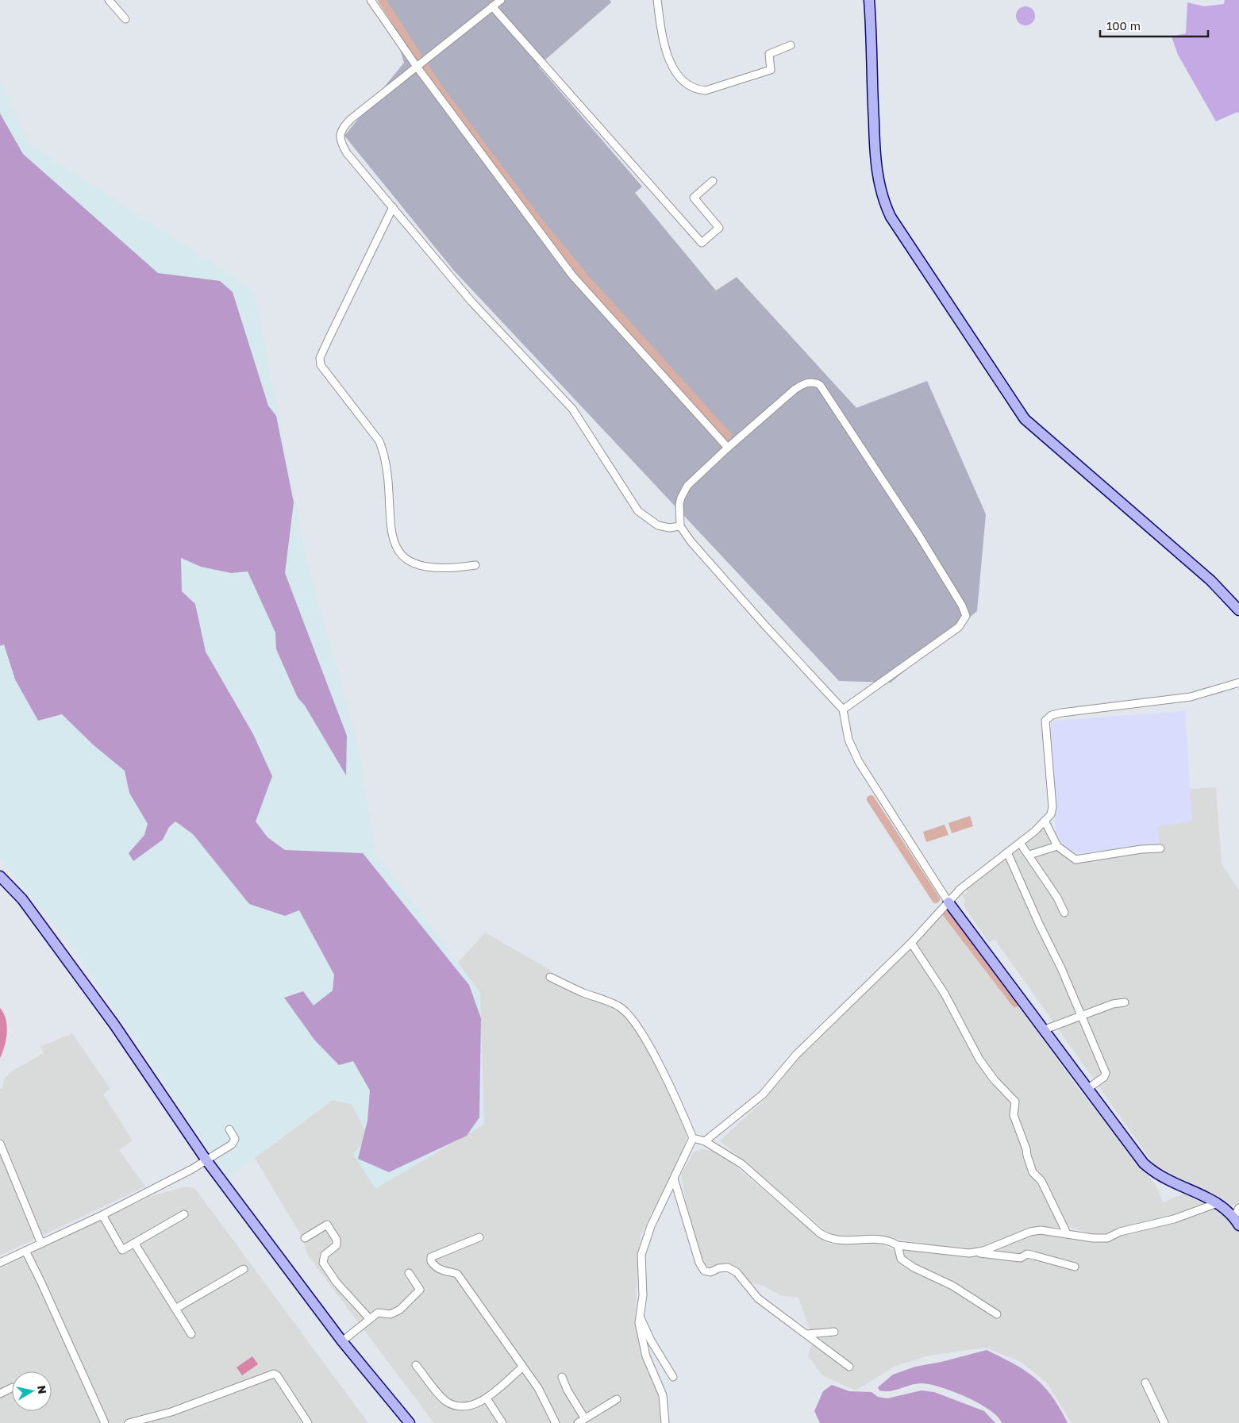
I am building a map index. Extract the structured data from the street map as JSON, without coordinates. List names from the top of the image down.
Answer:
{
  "scale_bar": "100 m",
  "north": "right"
}
